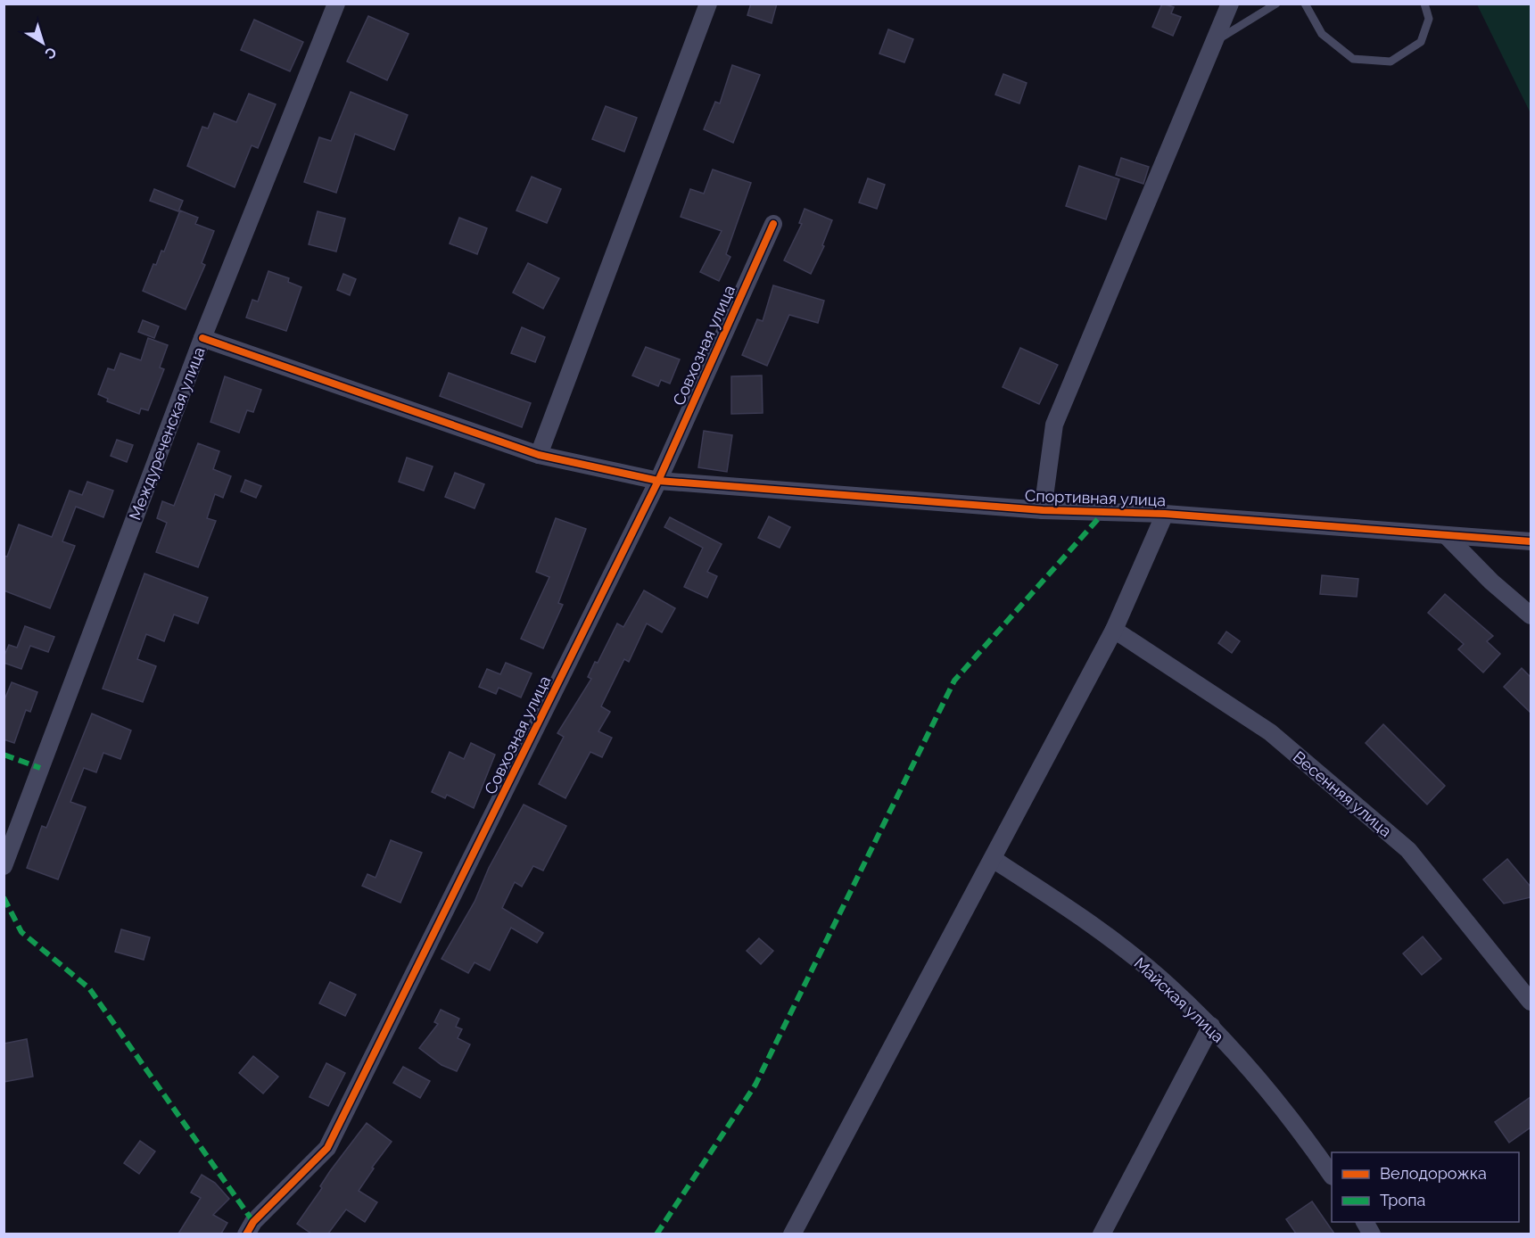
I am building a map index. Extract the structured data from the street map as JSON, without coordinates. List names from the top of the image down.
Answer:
{
  "streets": {
    "street": [
      "Совхозная улица",
      "Междуреченская улица",
      "Спортивная улица",
      "Весенняя улица",
      "Майская улица"
    ]
  },
  "crossings": [
    ["Совхозная улица", "Спортивная улица"],
    ["Междуреченская улица", "Спортивная улица"]
  ],
  "legend": ["Велодорожка", "Тропа"],
  "north": "bottom right"
}
